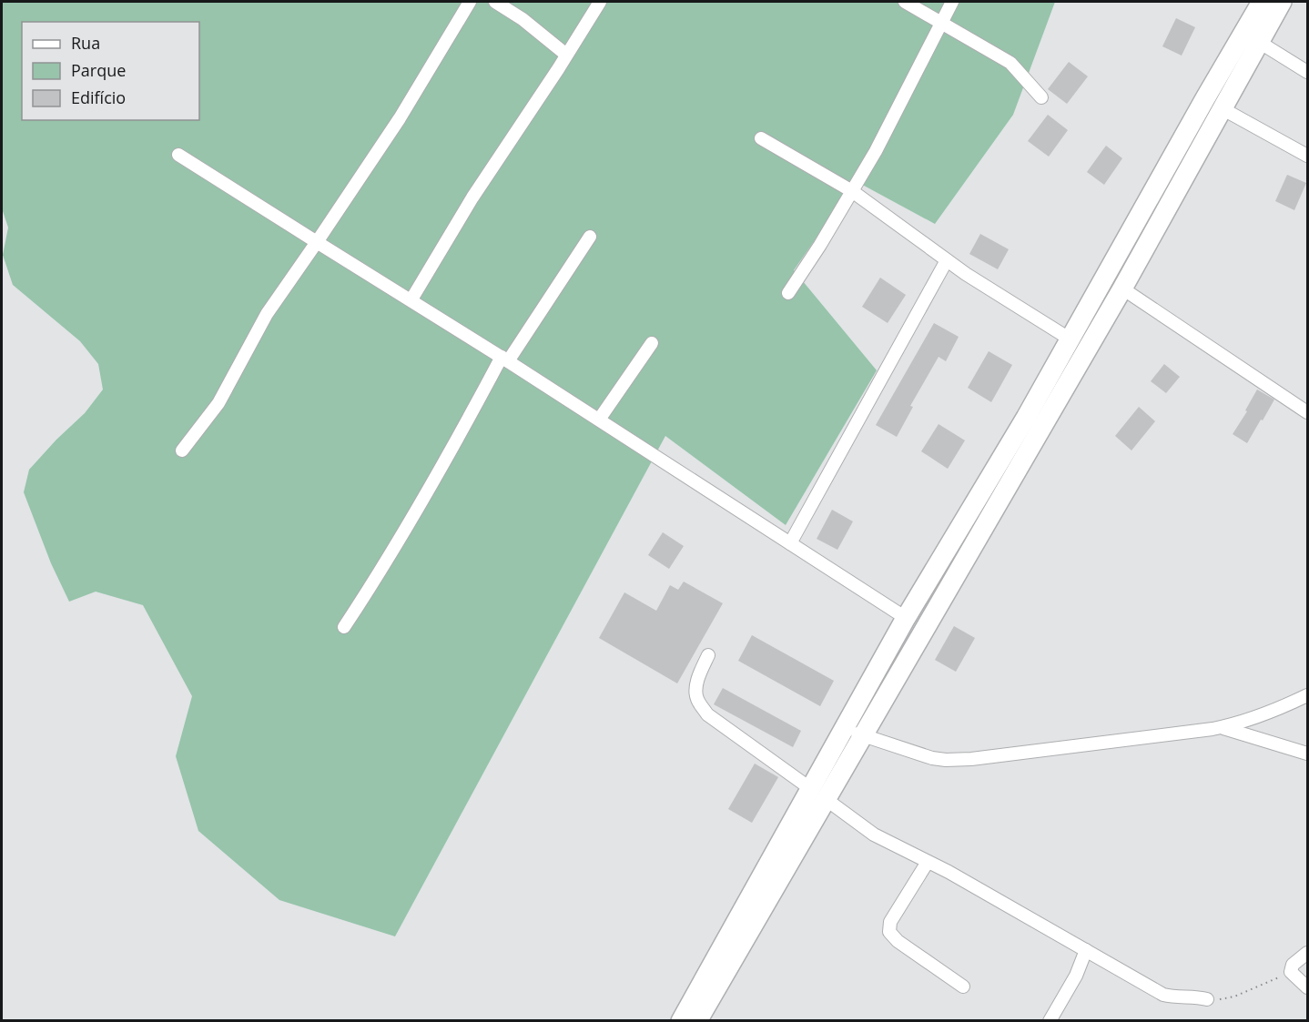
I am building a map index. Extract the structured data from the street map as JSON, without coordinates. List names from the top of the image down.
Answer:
{
  "legend": ["Rua", "Parque", "Edifício"]
}
